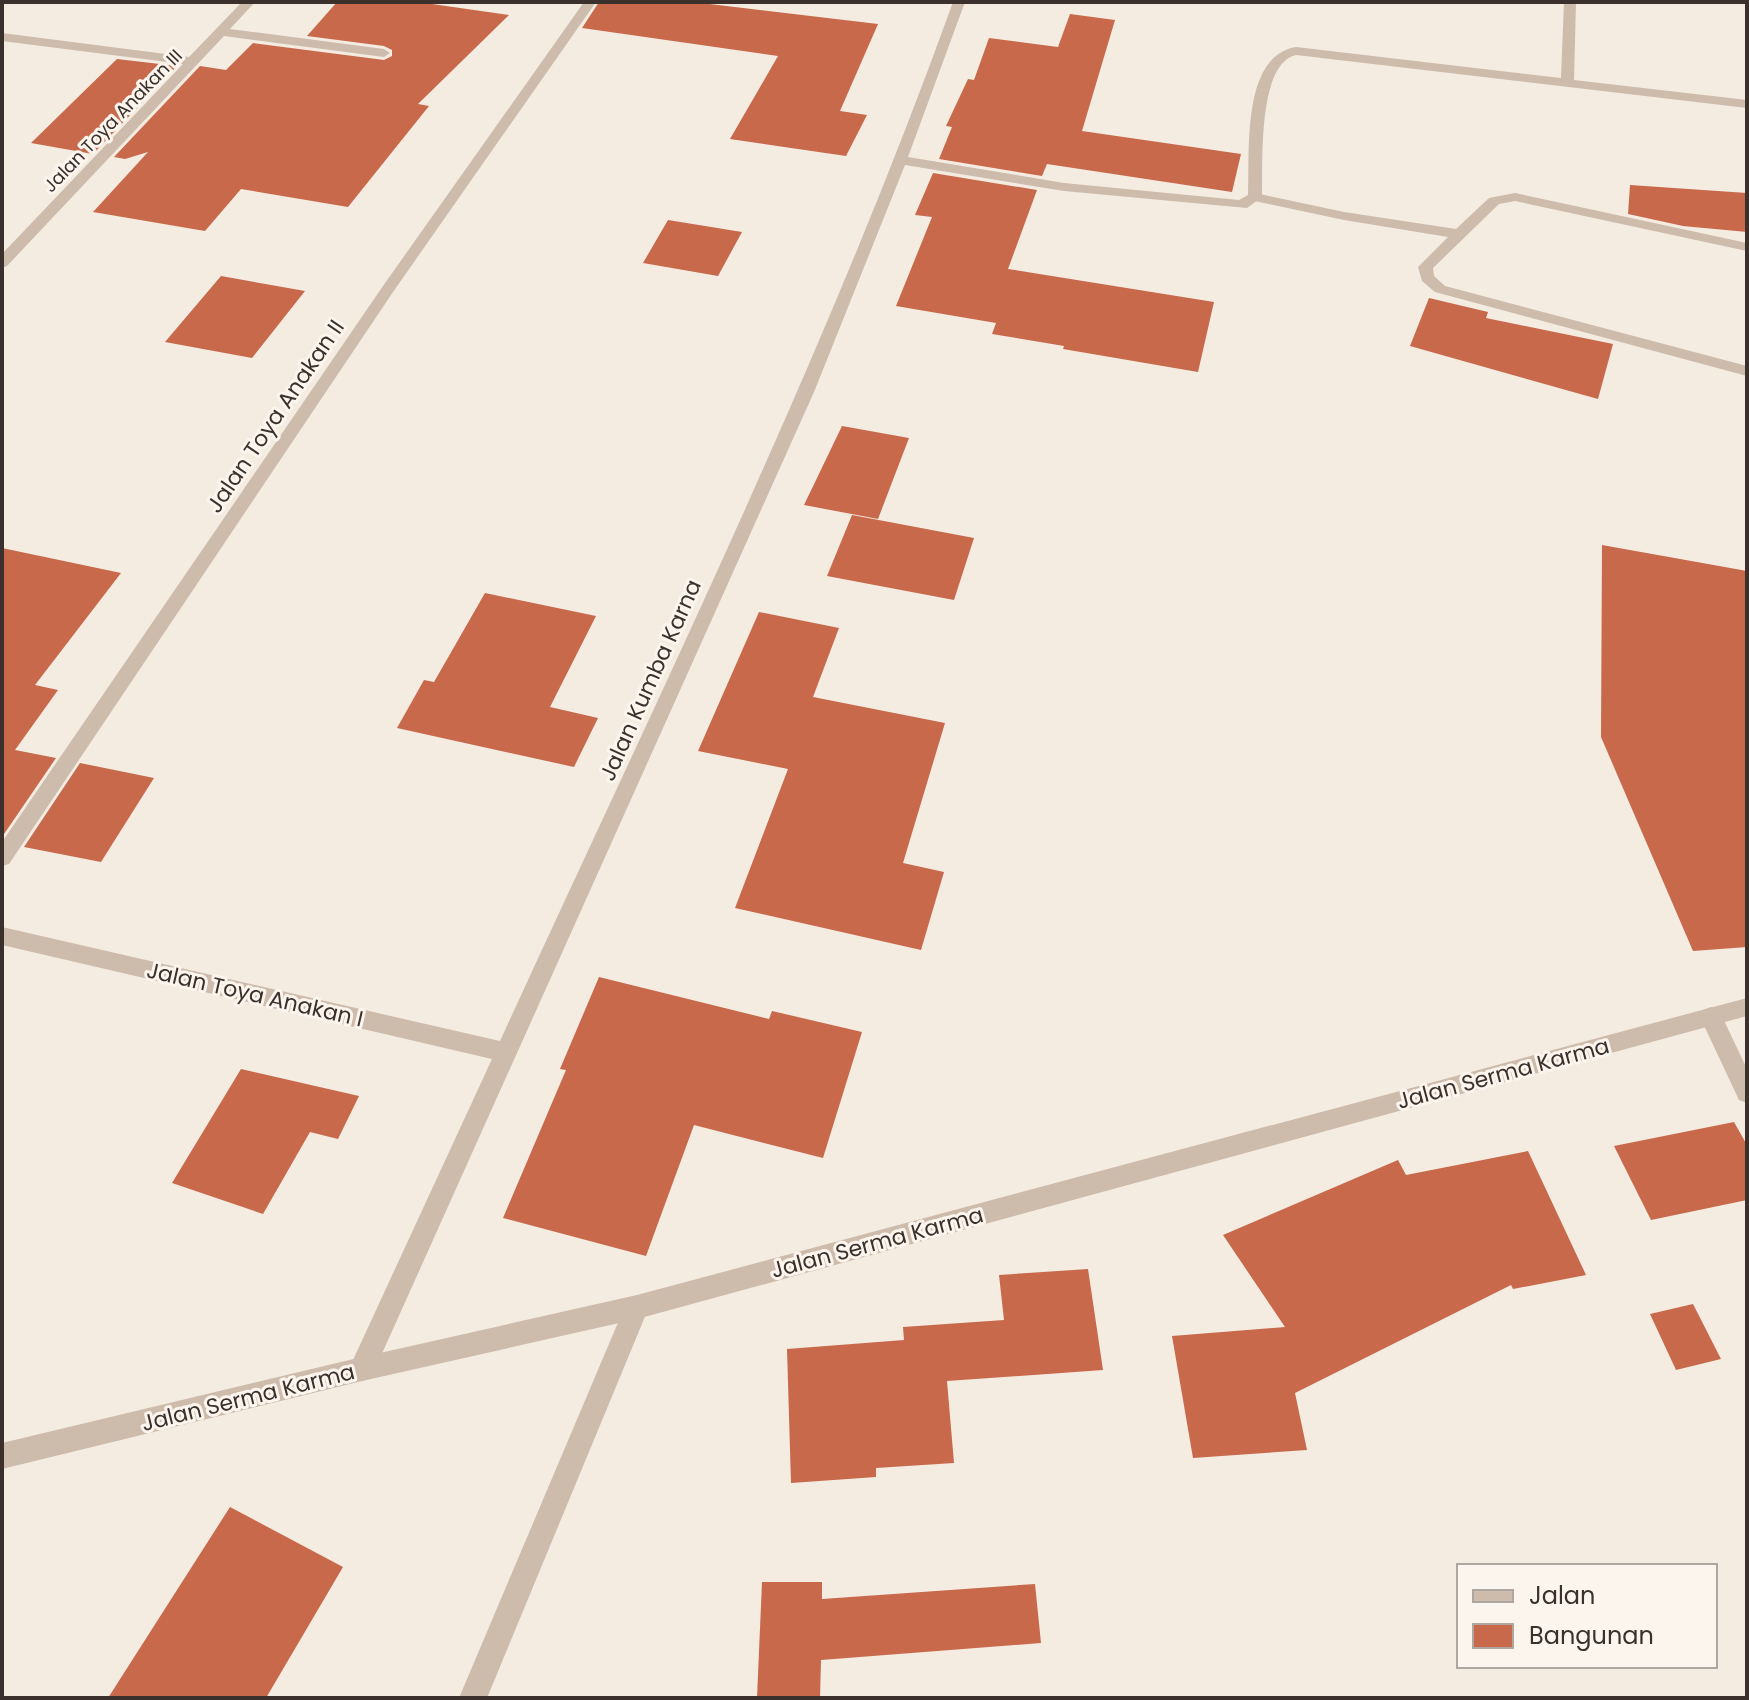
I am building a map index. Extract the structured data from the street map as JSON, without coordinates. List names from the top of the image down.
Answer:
{
  "streets": {
    "street": [
      "Jalan Toya Anakan III",
      "Jalan Toya Anakan II",
      "Jalan Kumba Karna",
      "Jalan Toya Anakan I",
      "Jalan Serma Karma"
    ]
  },
  "crossings": [
    ["Jalan Kumba Karna", "Jalan Toya Anakan I"],
    ["Jalan Kumba Karna", "Jalan Serma Karma"]
  ],
  "legend": ["Jalan", "Bangunan"]
}
